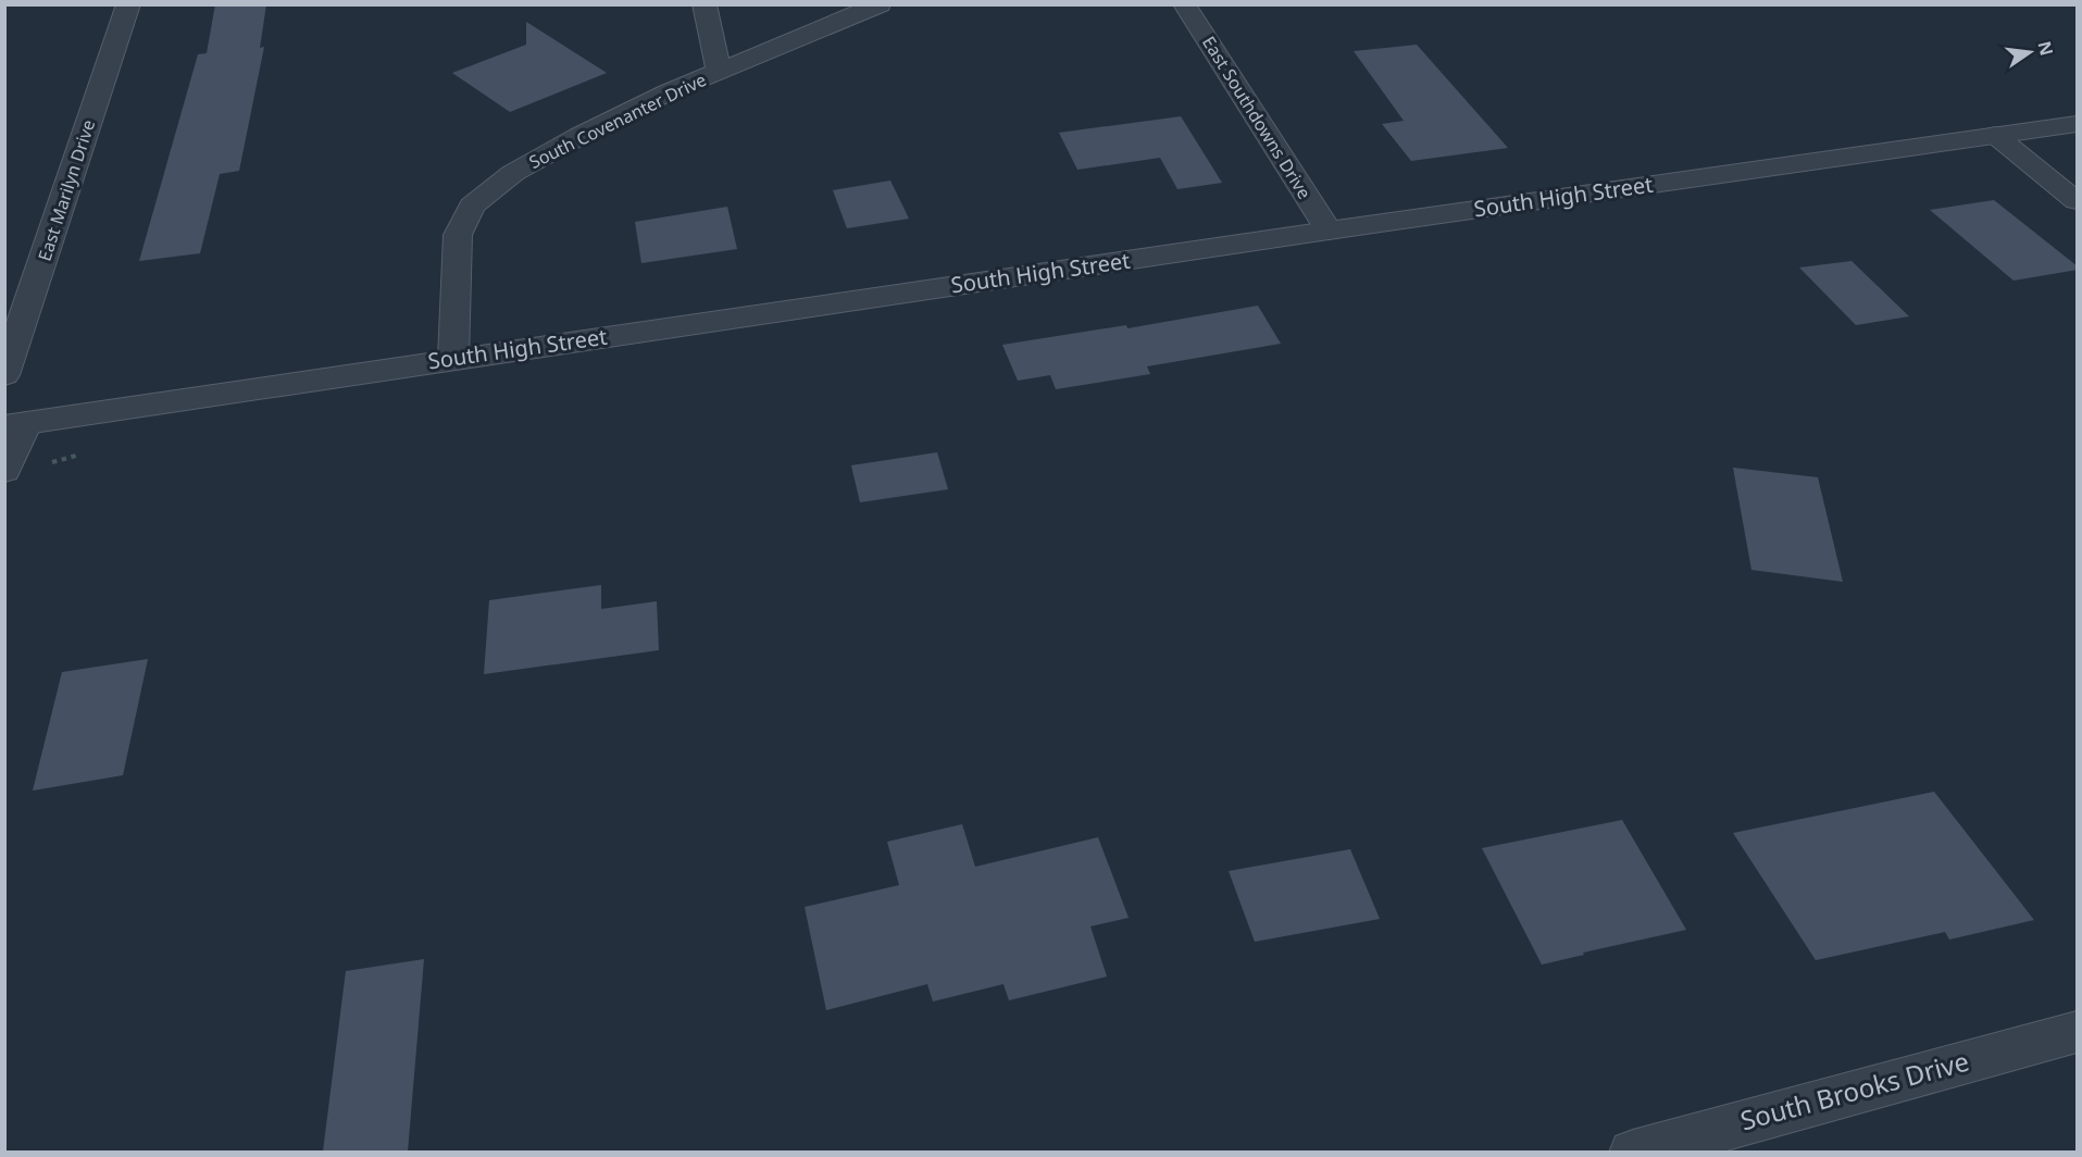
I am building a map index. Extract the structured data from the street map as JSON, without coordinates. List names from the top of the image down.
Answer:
{
  "streets": {
    "street": [
      "East Southdowns Drive",
      "South Covenanter Drive",
      "East Marilyn Drive",
      "South High Street",
      "South Brooks Drive"
    ]
  },
  "crossings": [
    ["East Southdowns Drive", "South High Street"],
    ["South Covenanter Drive", "South High Street"]
  ],
  "north": "right"
}
